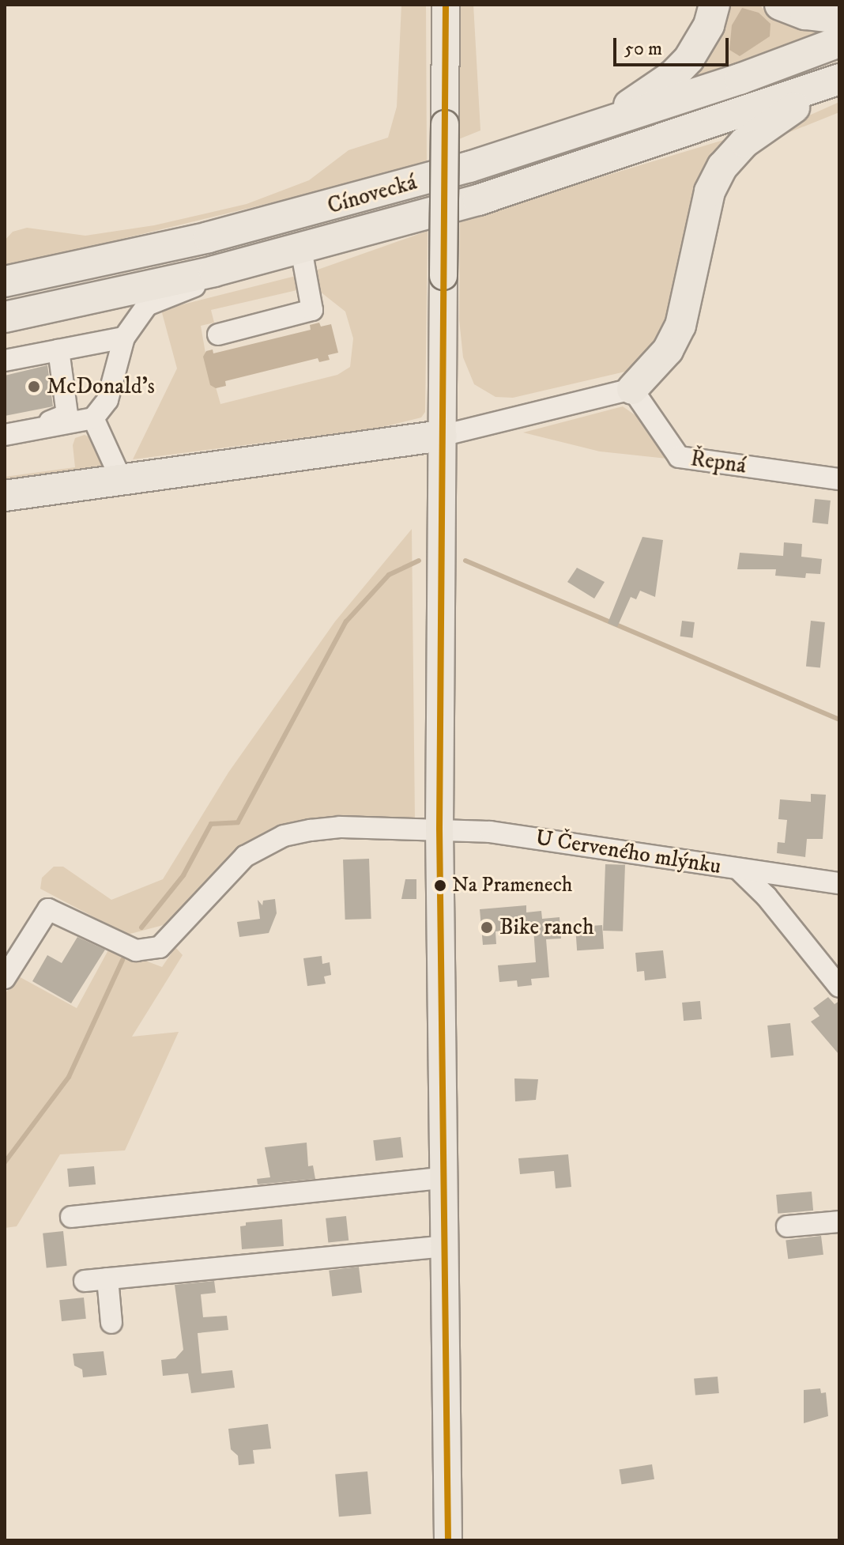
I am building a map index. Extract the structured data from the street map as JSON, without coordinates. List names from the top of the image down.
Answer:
{
  "streets": {
    "highway": ["Cínovecká"],
    "street": ["Řepná", "U Červeného mlýnku"]
  },
  "places": ["McDonald's", "Na Pramenech", "Bike ranch"],
  "scale_bar": "50 m"
}
